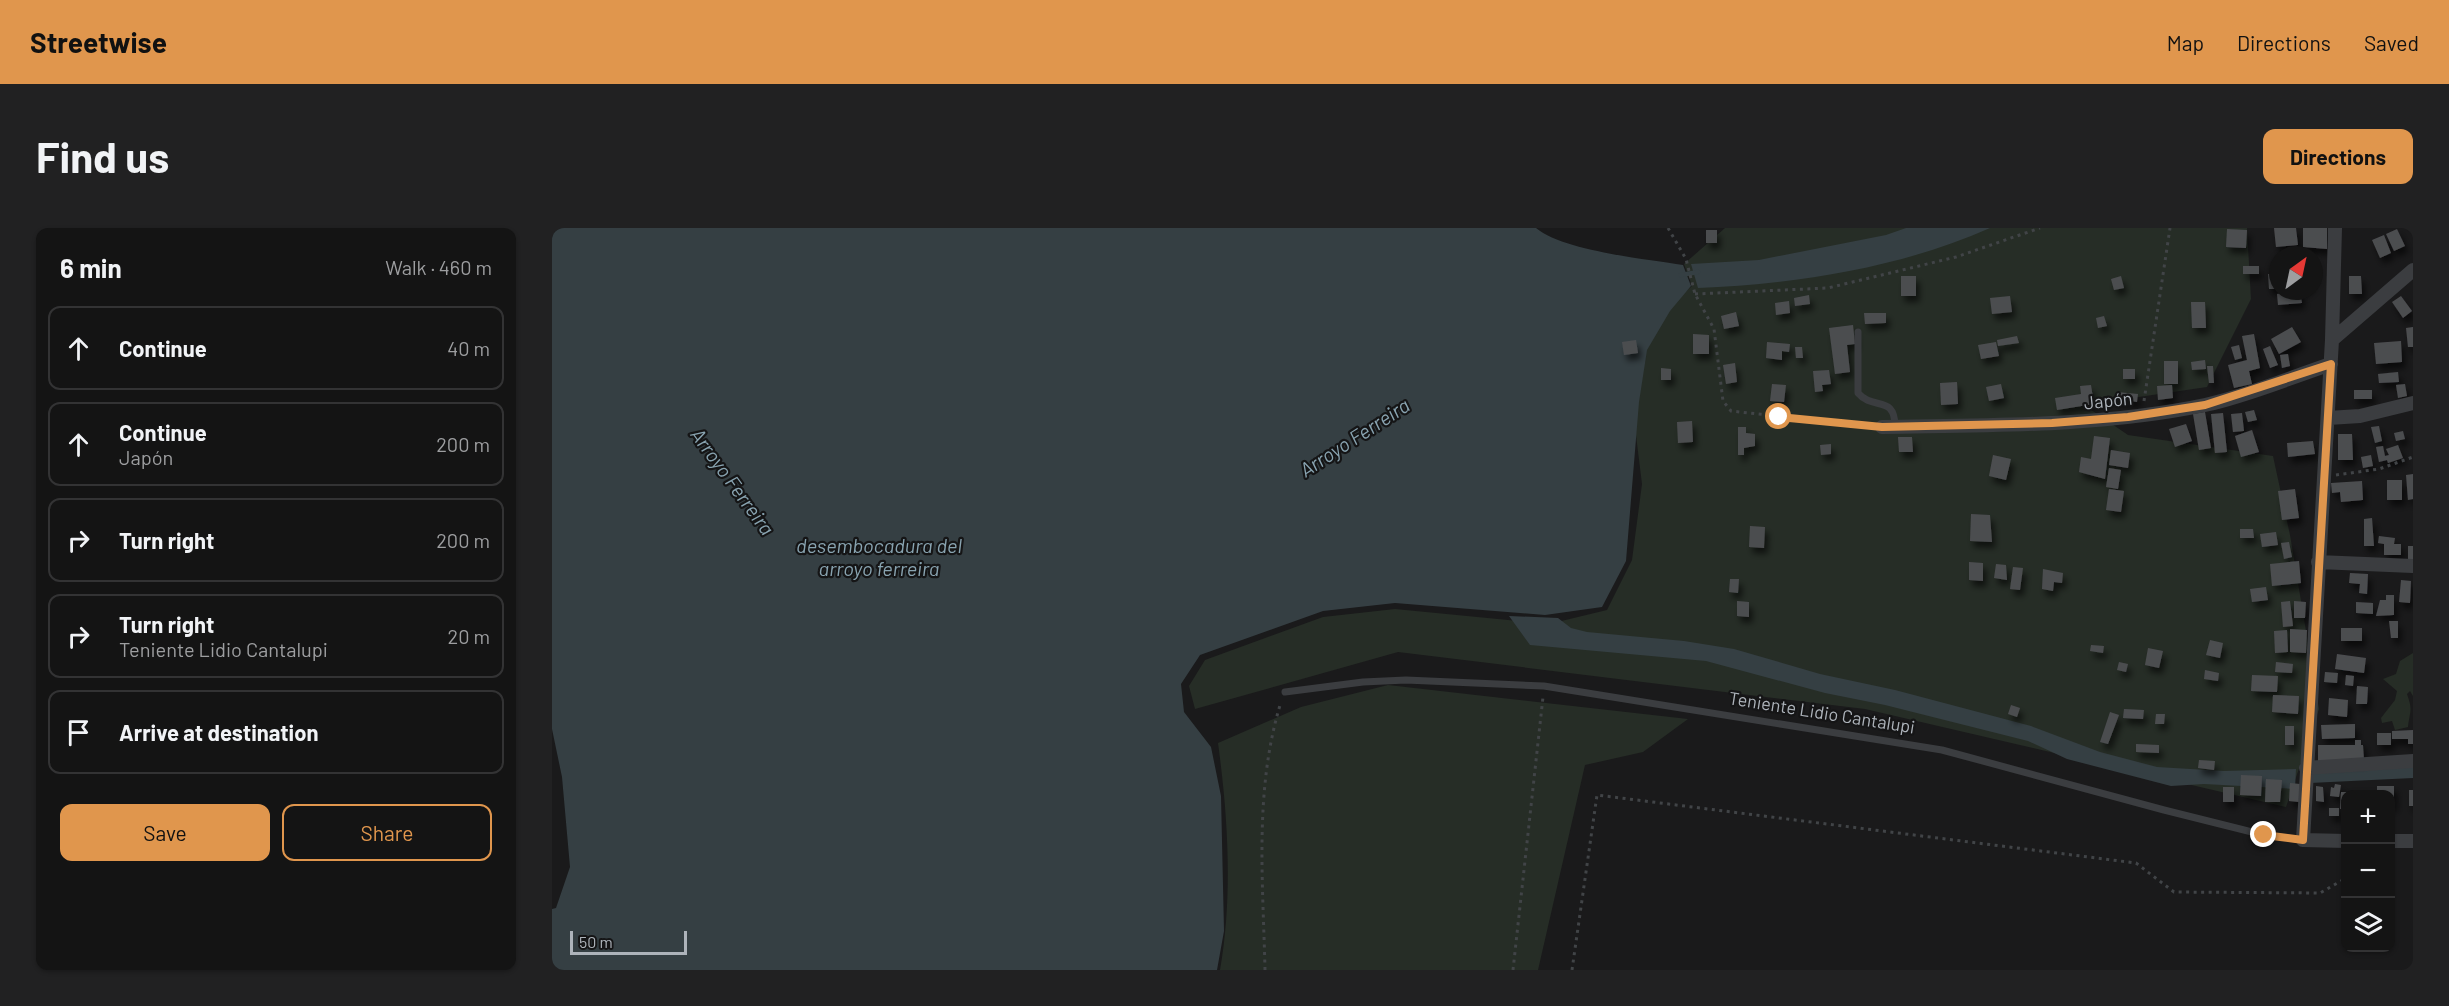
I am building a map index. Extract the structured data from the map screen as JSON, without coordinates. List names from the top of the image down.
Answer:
{
  "streets": {
    "street": ["Japón", "Teniente Lidio Cantalupi"]
  },
  "water": ["Arroyo Ferreira", "desembocadura del arroyo ferreira"],
  "scale_bar": "50 m",
  "north": "top right",
  "page": {
    "header": "Streetwise",
    "nav": ["Map", "Directions", "Saved"],
    "buttons": [
      "Directions",
      ["Save", "Share"]
    ],
    "title": "Find us",
    "heading": ["6 min", "Walk · 460 m"],
    "list": [
      ["Continue", "40 m"],
      ["Continue", "Japón", "200 m"],
      ["Turn right", "200 m"],
      ["Turn right", "Teniente Lidio Cantalupi", "20 m"],
      "Arrive at destination"
    ],
    "map_buttons": ["+", "−"],
    "scale": "50 m"
  }
}
